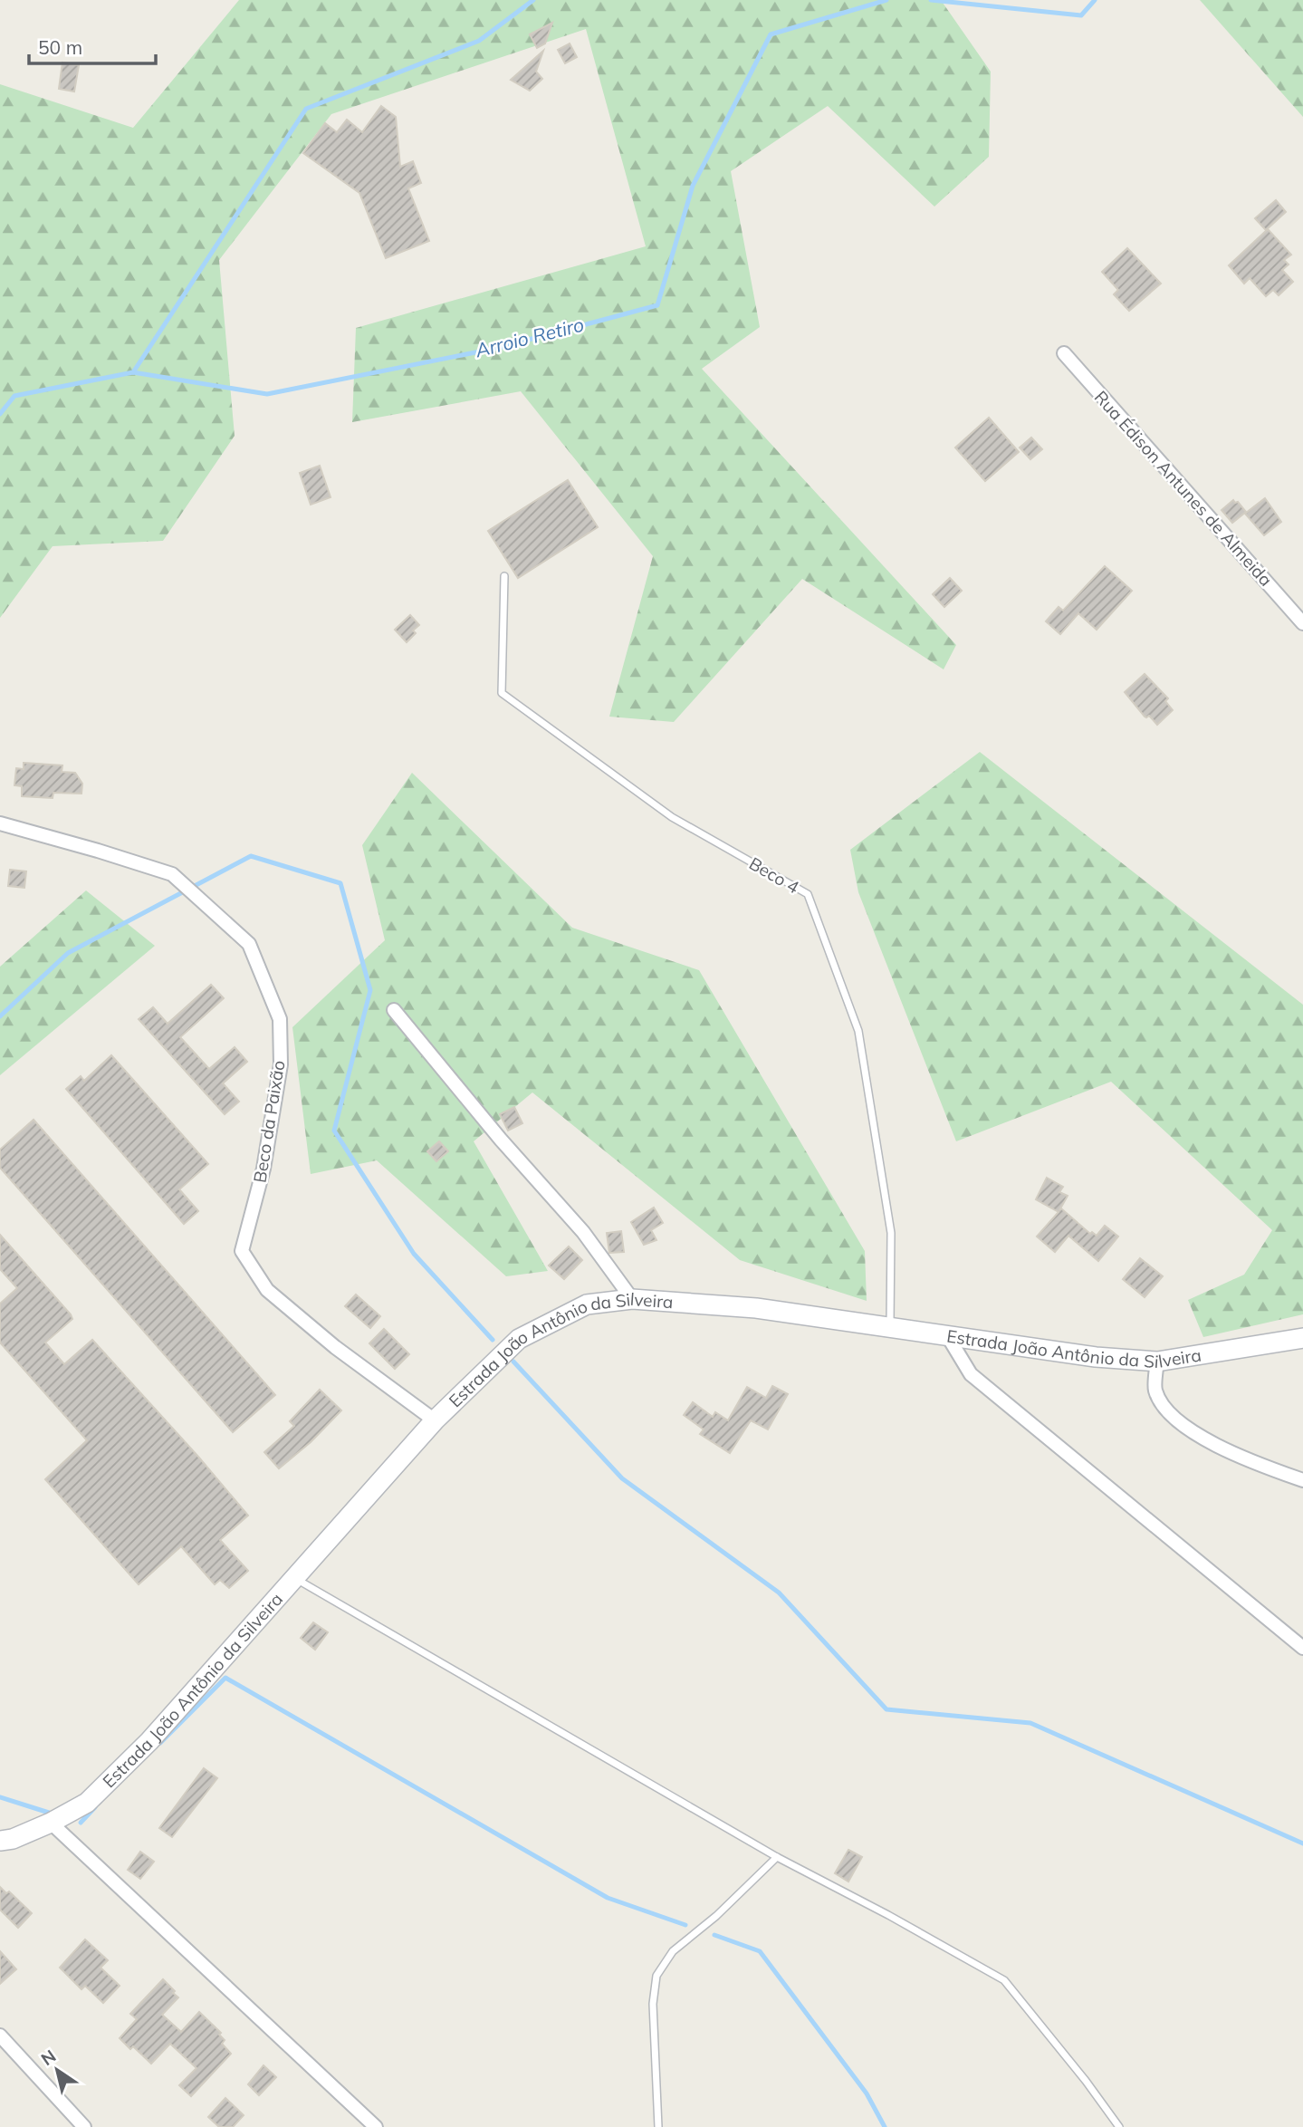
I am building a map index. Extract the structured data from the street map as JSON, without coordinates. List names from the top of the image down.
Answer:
{
  "streets": {
    "main road": ["Estrada João Antônio da Silveira"],
    "street": ["Rua Édison Antunes de Almeida", "Beco da Paixão"],
    "lane": ["Beco 4"]
  },
  "crossings": [
    ["Beco 4", "Estrada João Antônio da Silveira"],
    ["Beco da Paixão", "Estrada João Antônio da Silveira"]
  ],
  "water": ["Arroio Retiro"],
  "scale_bar": "50 m",
  "north": "top left"
}
